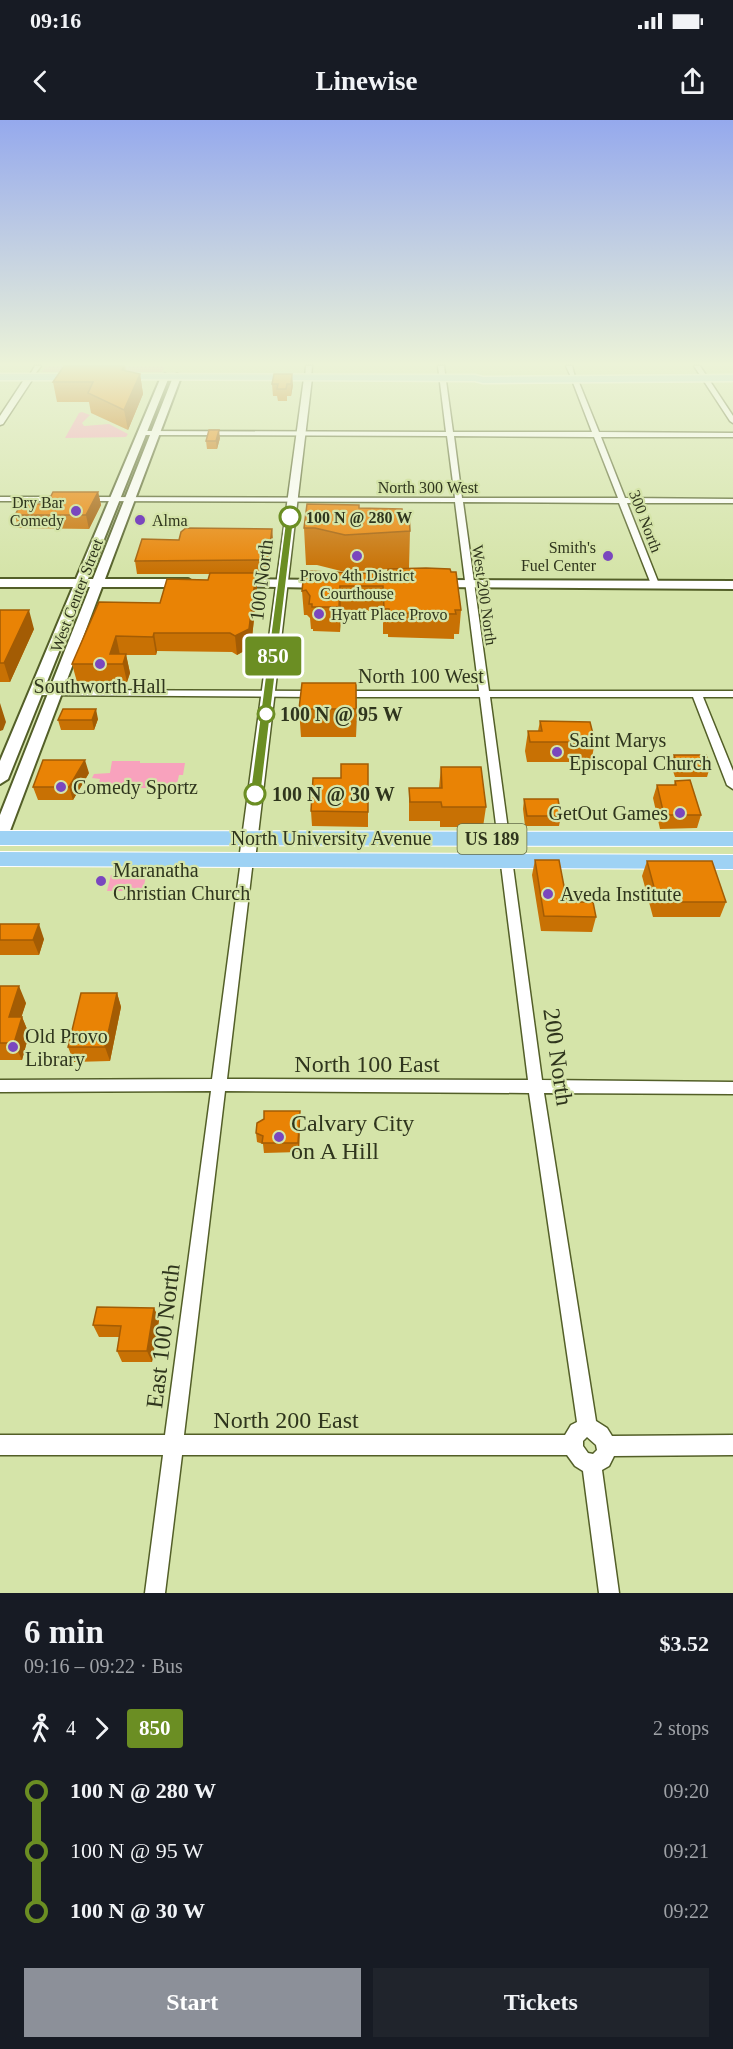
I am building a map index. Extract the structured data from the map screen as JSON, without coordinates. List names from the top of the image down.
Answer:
{
  "streets": {
    "highway": ["North University Avenue", "US 189"],
    "main road": ["West Center Street"],
    "street": [
      "North 300 West",
      "300 North",
      "100 North",
      "West 200 North",
      "North 100 West",
      "200 North",
      "North 100 East",
      "East 100 North",
      "North 200 East"
    ]
  },
  "crossings": [
    ["North 300 West", "300 North"],
    ["North 300 West", "100 North"],
    ["North 300 West", "West Center Street"],
    ["North 300 West", "West 200 North"],
    ["100 North", "North 100 West"],
    ["100 North", "North University Avenue"],
    ["100 North", "North 100 East"],
    ["100 North", "East 100 North"],
    ["West Center Street", "North 100 West"],
    ["West Center Street", "North University Avenue"],
    ["West 200 North", "North 100 West"],
    ["West 200 North", "200 North"],
    ["North 100 West", "200 North"],
    ["North University Avenue", "200 North"],
    ["200 North", "North 100 East"],
    ["200 North", "North 200 East"],
    ["North 100 East", "East 100 North"],
    ["East 100 North", "North 200 East"]
  ],
  "places": [
    "Dry Bar Comedy",
    "100 N @ 280 W",
    "Alma",
    "Provo 4th District Courthouse",
    "Smith's Fuel Center",
    "Hyatt Place Provo",
    "Southworth Hall",
    "100 N @ 95 W",
    "Saint Marys Episcopal Church",
    "Comedy Sportz",
    "100 N @ 30 W",
    "GetOut Games",
    "Maranatha Christian Church",
    "Aveda Institute",
    "Old Provo Library",
    "Calvary City on A Hill"
  ],
  "lines": ["bus line 850"],
  "page": {
    "status": "09:16",
    "header": "Linewise",
    "on_map": "850",
    "heading": ["6 min", "09:16 – 09:22 · Bus", "$3.52"],
    "legs": ["4", "850", "2 stops"],
    "list": [
      {
        "name": "100 N @ 280 W",
        "value": "09:20"
      },
      {
        "name": "100 N @ 95 W",
        "value": "09:21"
      },
      {
        "name": "100 N @ 30 W",
        "value": "09:22"
      }
    ],
    "buttons": ["Start", "Tickets"]
  }
}
